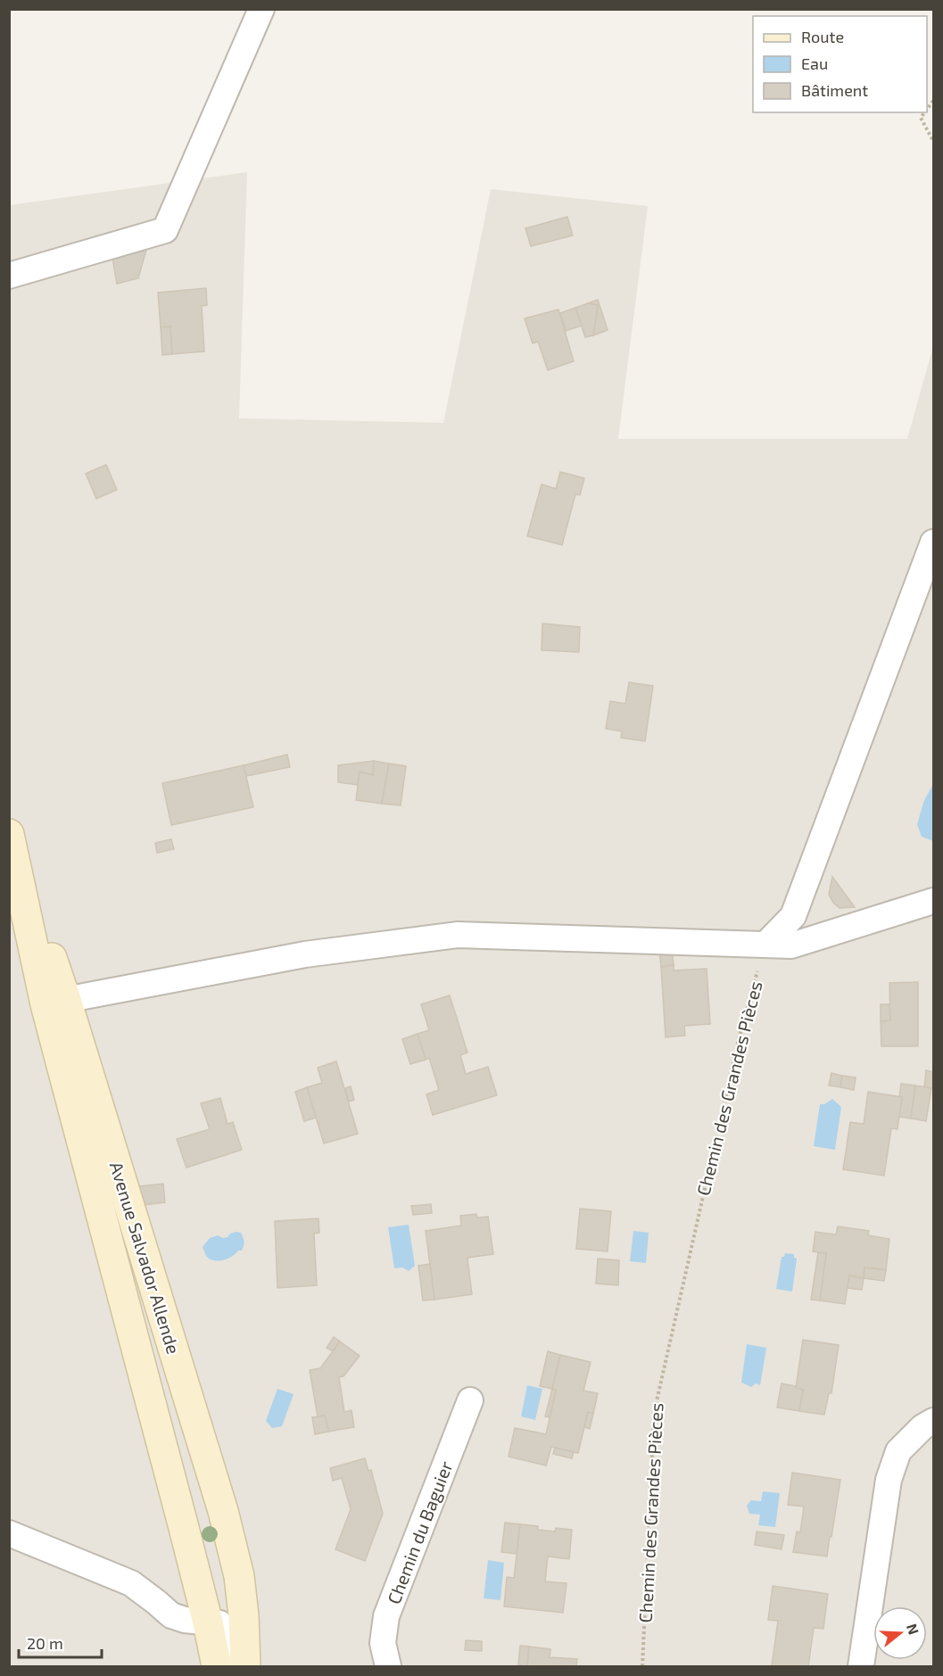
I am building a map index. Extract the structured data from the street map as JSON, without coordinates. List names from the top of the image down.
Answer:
{
  "streets": {
    "main road": ["Avenue Salvador Allende"],
    "street": ["Chemin du Baguier"],
    "path": ["Chemin des Grandes Pièces"]
  },
  "legend": ["Route", "Eau", "Bâtiment"],
  "scale_bar": "20 m",
  "north": "right"
}
